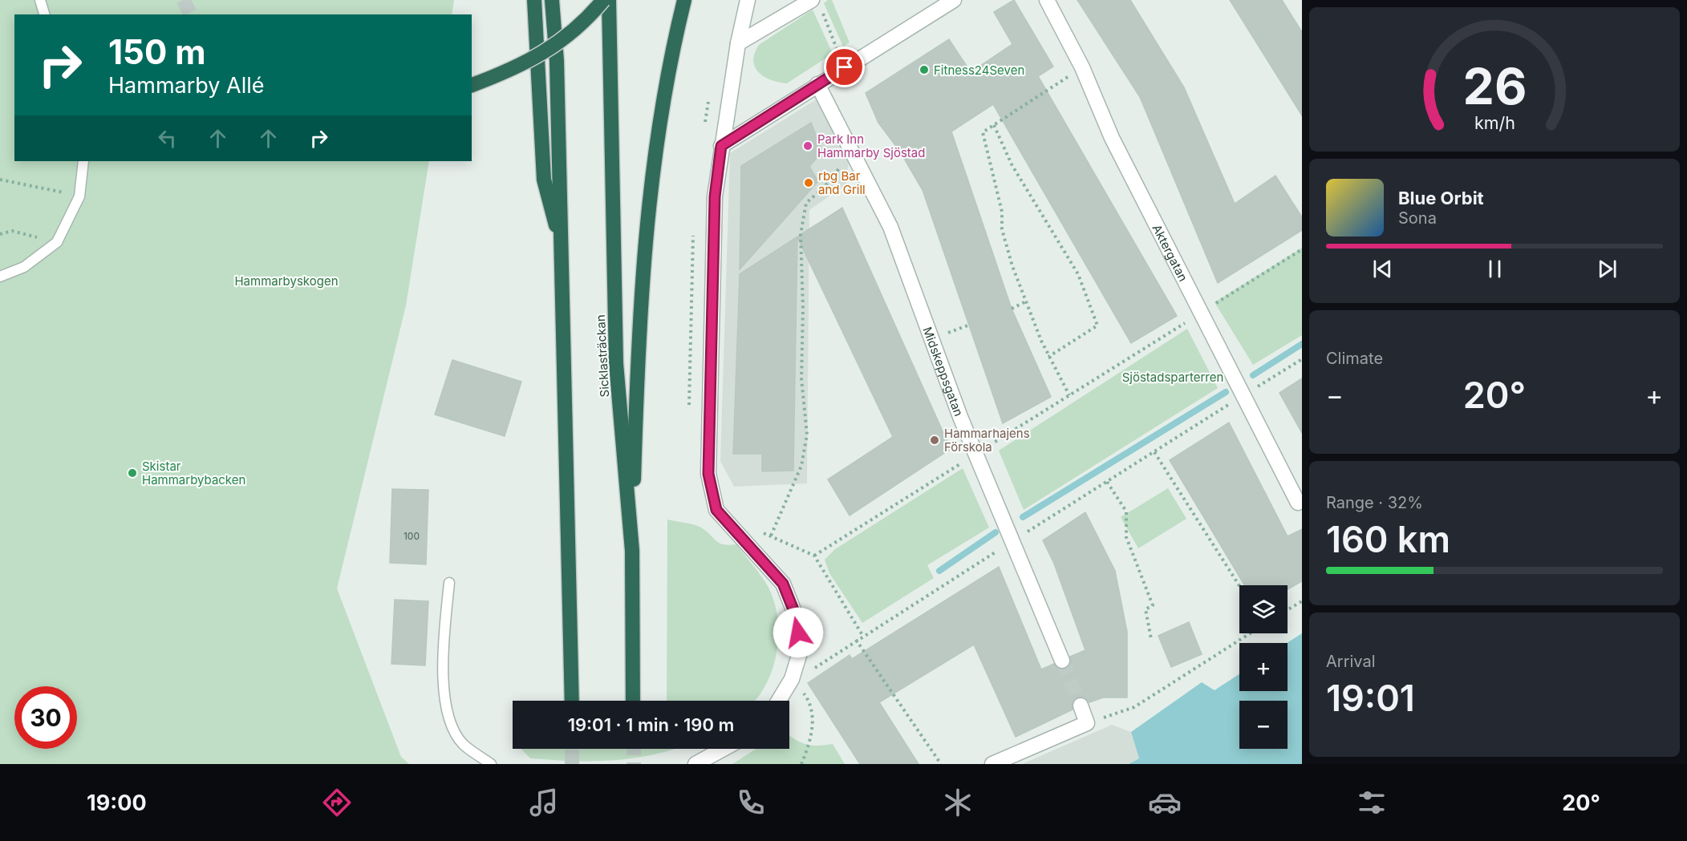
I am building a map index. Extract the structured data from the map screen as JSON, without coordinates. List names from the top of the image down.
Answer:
{
  "streets": {
    "highway": ["Sicklasträckan"],
    "street": ["Aktergatan", "Midskeppsgatan"]
  },
  "parks": ["Hammarbyskogen", "Sjöstadsparterren"],
  "places": [
    "Fitness24Seven",
    "Park Inn Hammarby Sjöstad",
    "rbg Bar and Grill",
    "Hammarhajens Förskola",
    "Skistar Hammarbybacken"
  ],
  "house_numbers": ["100"],
  "page": {
    "turn": ["150 m", "Hammarby Allé"],
    "song": ["Blue Orbit", "Sona"],
    "tile": [
      "Climate",
      ["Range · 32%", "160 km"],
      ["Arrival", "19:01"]
    ],
    "heat": ["−", "20°", "+"],
    "map_buttons": ["+", "−"],
    "limit": "30",
    "trip": "19:01 · 1 min · 190 m",
    "tabs": ["19:00", "20°"],
    "gauge": ["26", "km/h"]
  }
}
